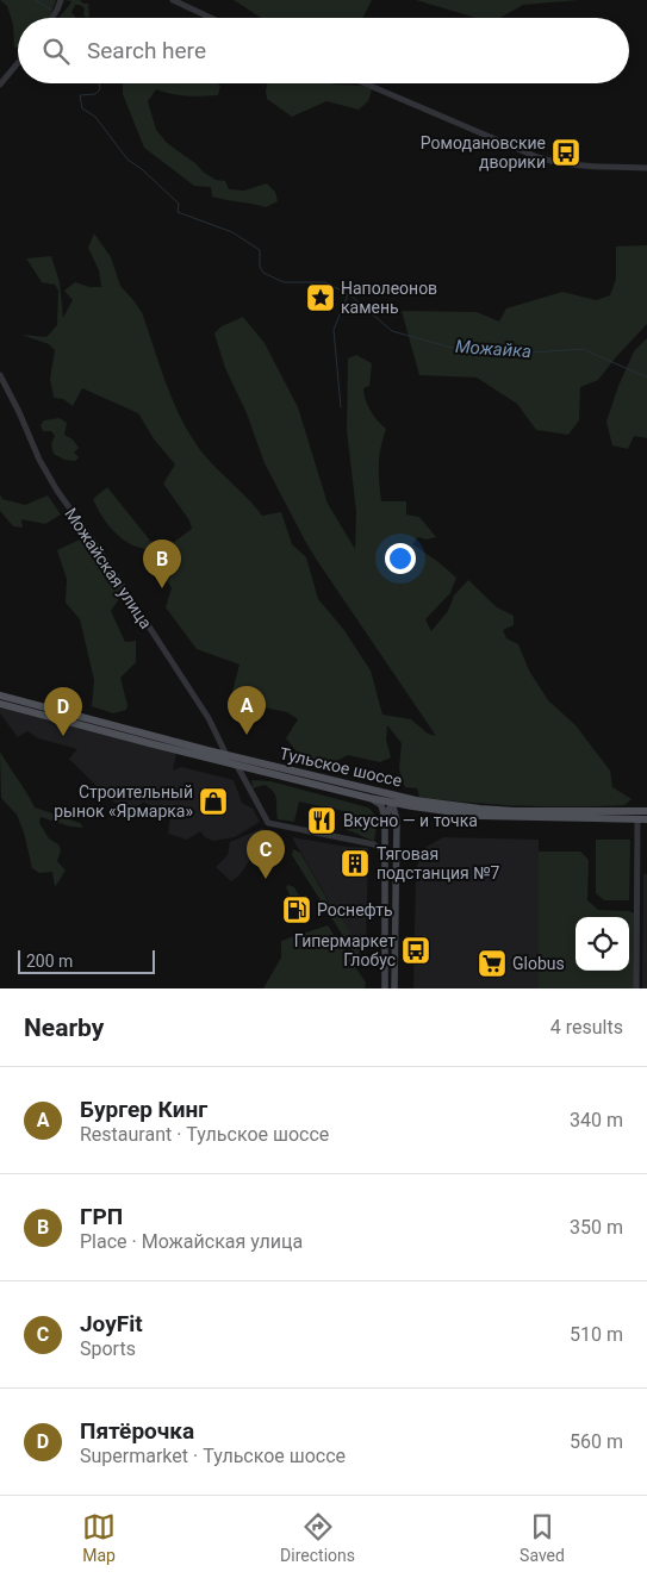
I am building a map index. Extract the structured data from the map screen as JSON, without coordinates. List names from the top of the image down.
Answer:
{
  "streets": {
    "main road": ["Тульское шоссе"],
    "street": ["Можайская улица"]
  },
  "crossings": [
    ["Можайская улица", "Тульское шоссе"]
  ],
  "water": ["Можайка"],
  "places": {
    "bus stop": ["Ромодановские дворики", "Гипермаркет Глобус"],
    "place": ["Наполеонов камень"],
    "shop": ["Строительный рынок «Ярмарка»"],
    "restaurant": ["Вкусно — и точка"],
    "building": ["Тяговая подстанция №7"],
    "fuel station": ["Роснефть"],
    "supermarket": ["Globus"]
  },
  "scale_bar": "200 m",
  "page": {
    "search": "Search here",
    "pins": [
      "B",
      "A",
      "D",
      "C"
    ],
    "scale": "200 m",
    "heading": ["Nearby", "4 results"],
    "list": [
      {
        "mark": "A",
        "name": "Бургер Кинг",
        "note": "Restaurant · Тульское шоссе",
        "value": "340 m"
      },
      {
        "mark": "B",
        "name": "ГРП",
        "note": "Place · Можайская улица",
        "value": "350 m"
      },
      {
        "mark": "C",
        "name": "JoyFit",
        "note": "Sports",
        "value": "510 m"
      },
      {
        "mark": "D",
        "name": "Пятёрочка",
        "note": "Supermarket · Тульское шоссе",
        "value": "560 m"
      }
    ],
    "nav": ["Map", "Directions", "Saved"]
  }
}
